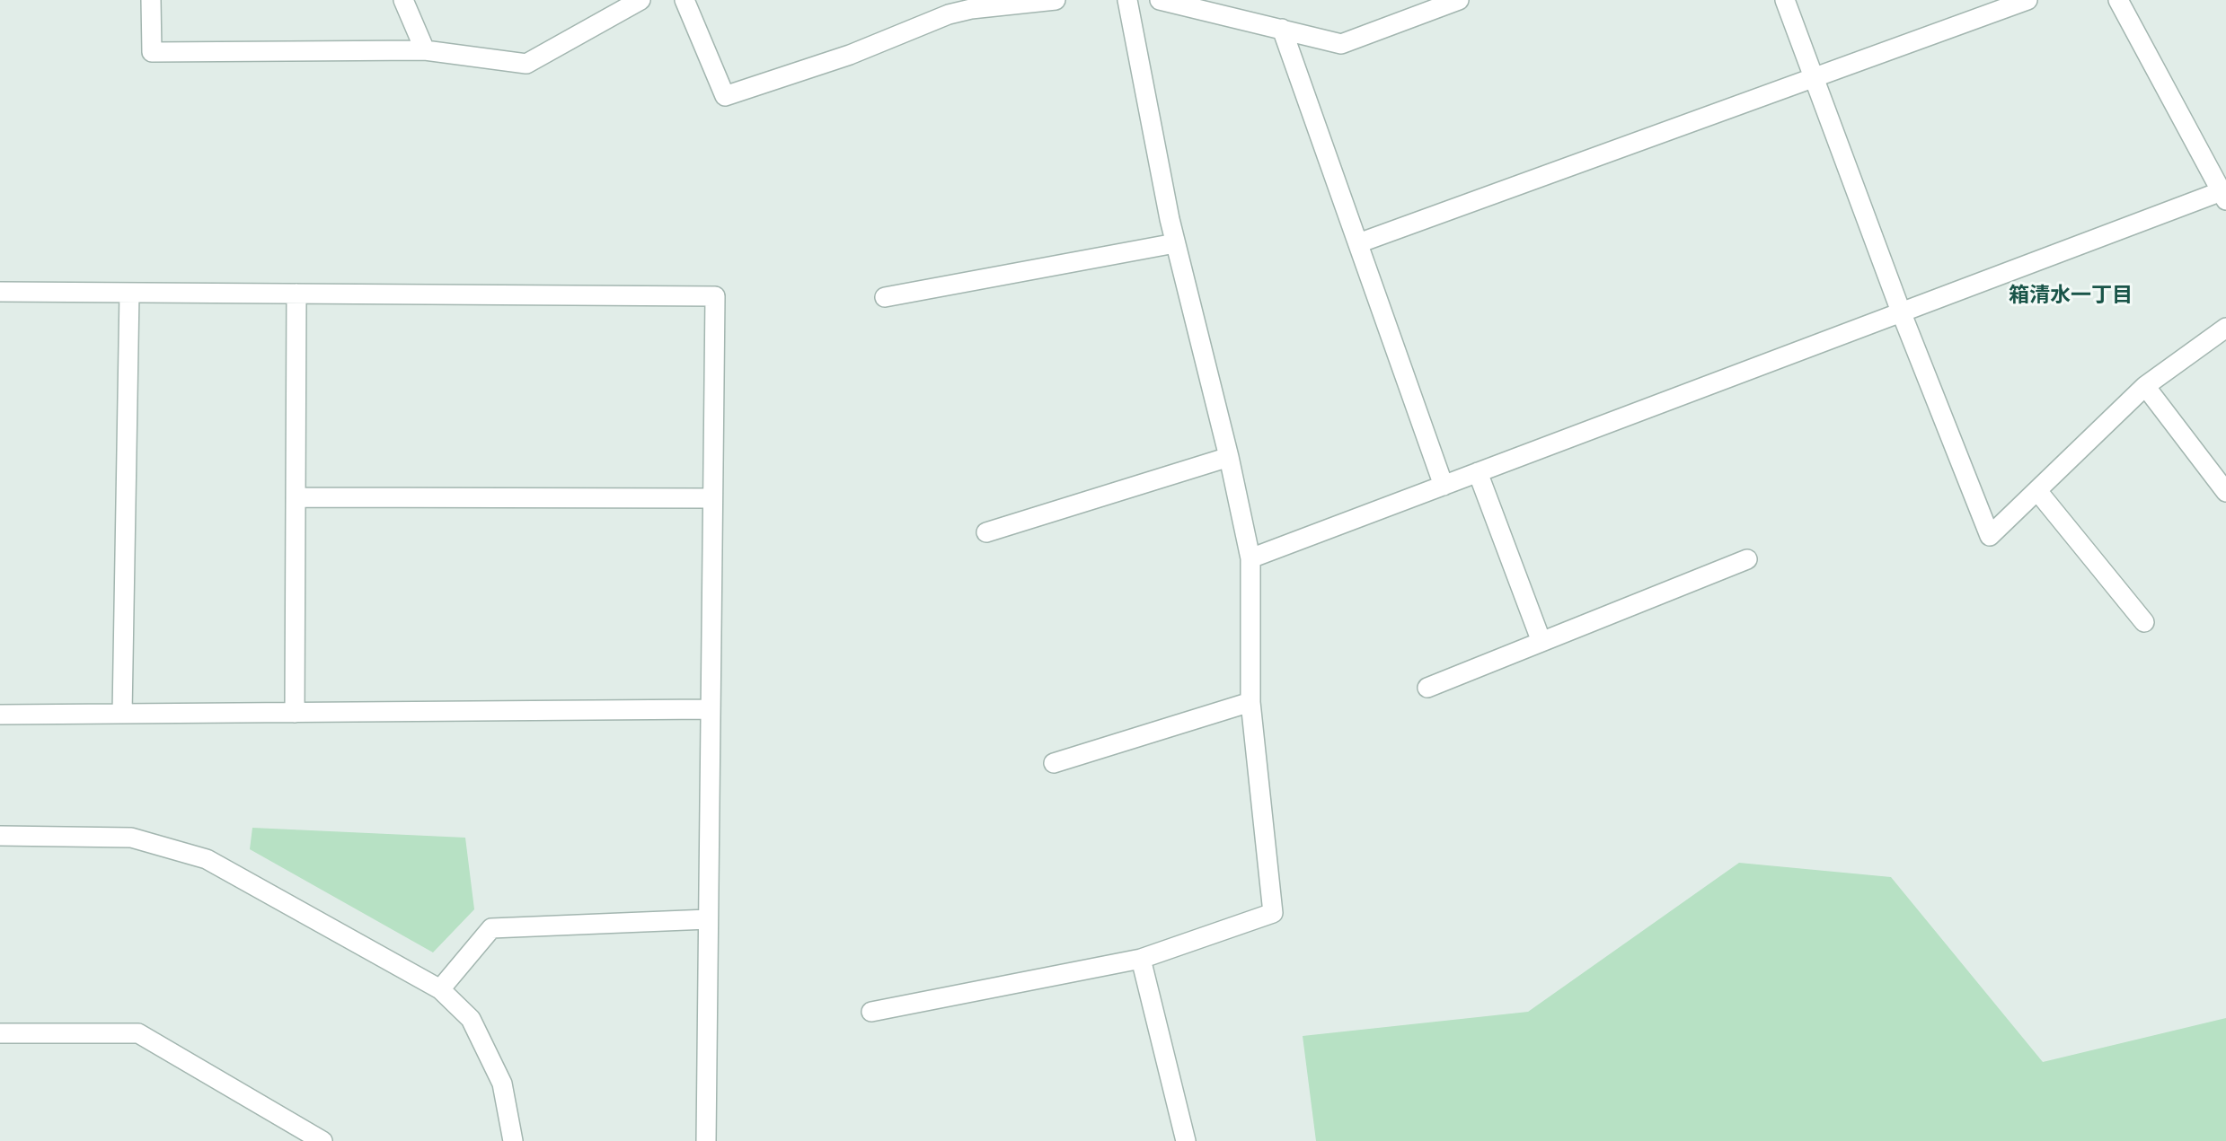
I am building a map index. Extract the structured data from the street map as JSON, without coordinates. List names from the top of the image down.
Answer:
{
  "districts": ["箱清水一丁目"]
}
